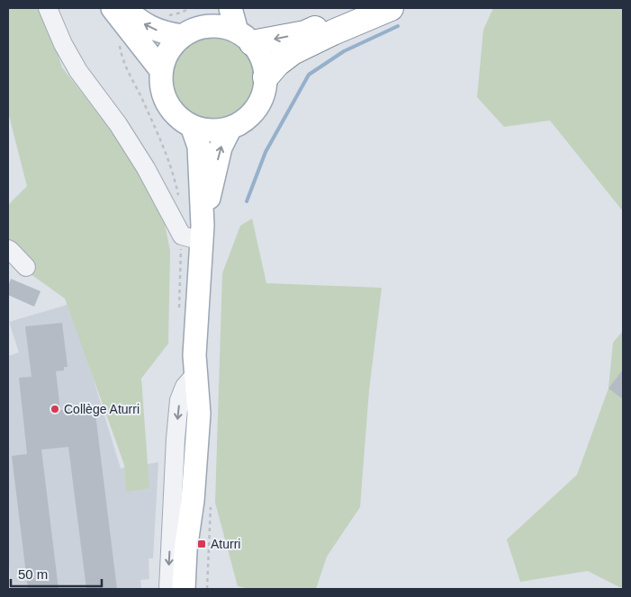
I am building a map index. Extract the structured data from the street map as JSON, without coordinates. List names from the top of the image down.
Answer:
{
  "places": {
    "other": ["Collège Aturri"],
    "transit": ["Aturri"]
  },
  "scale_bar": "50 m"
}
